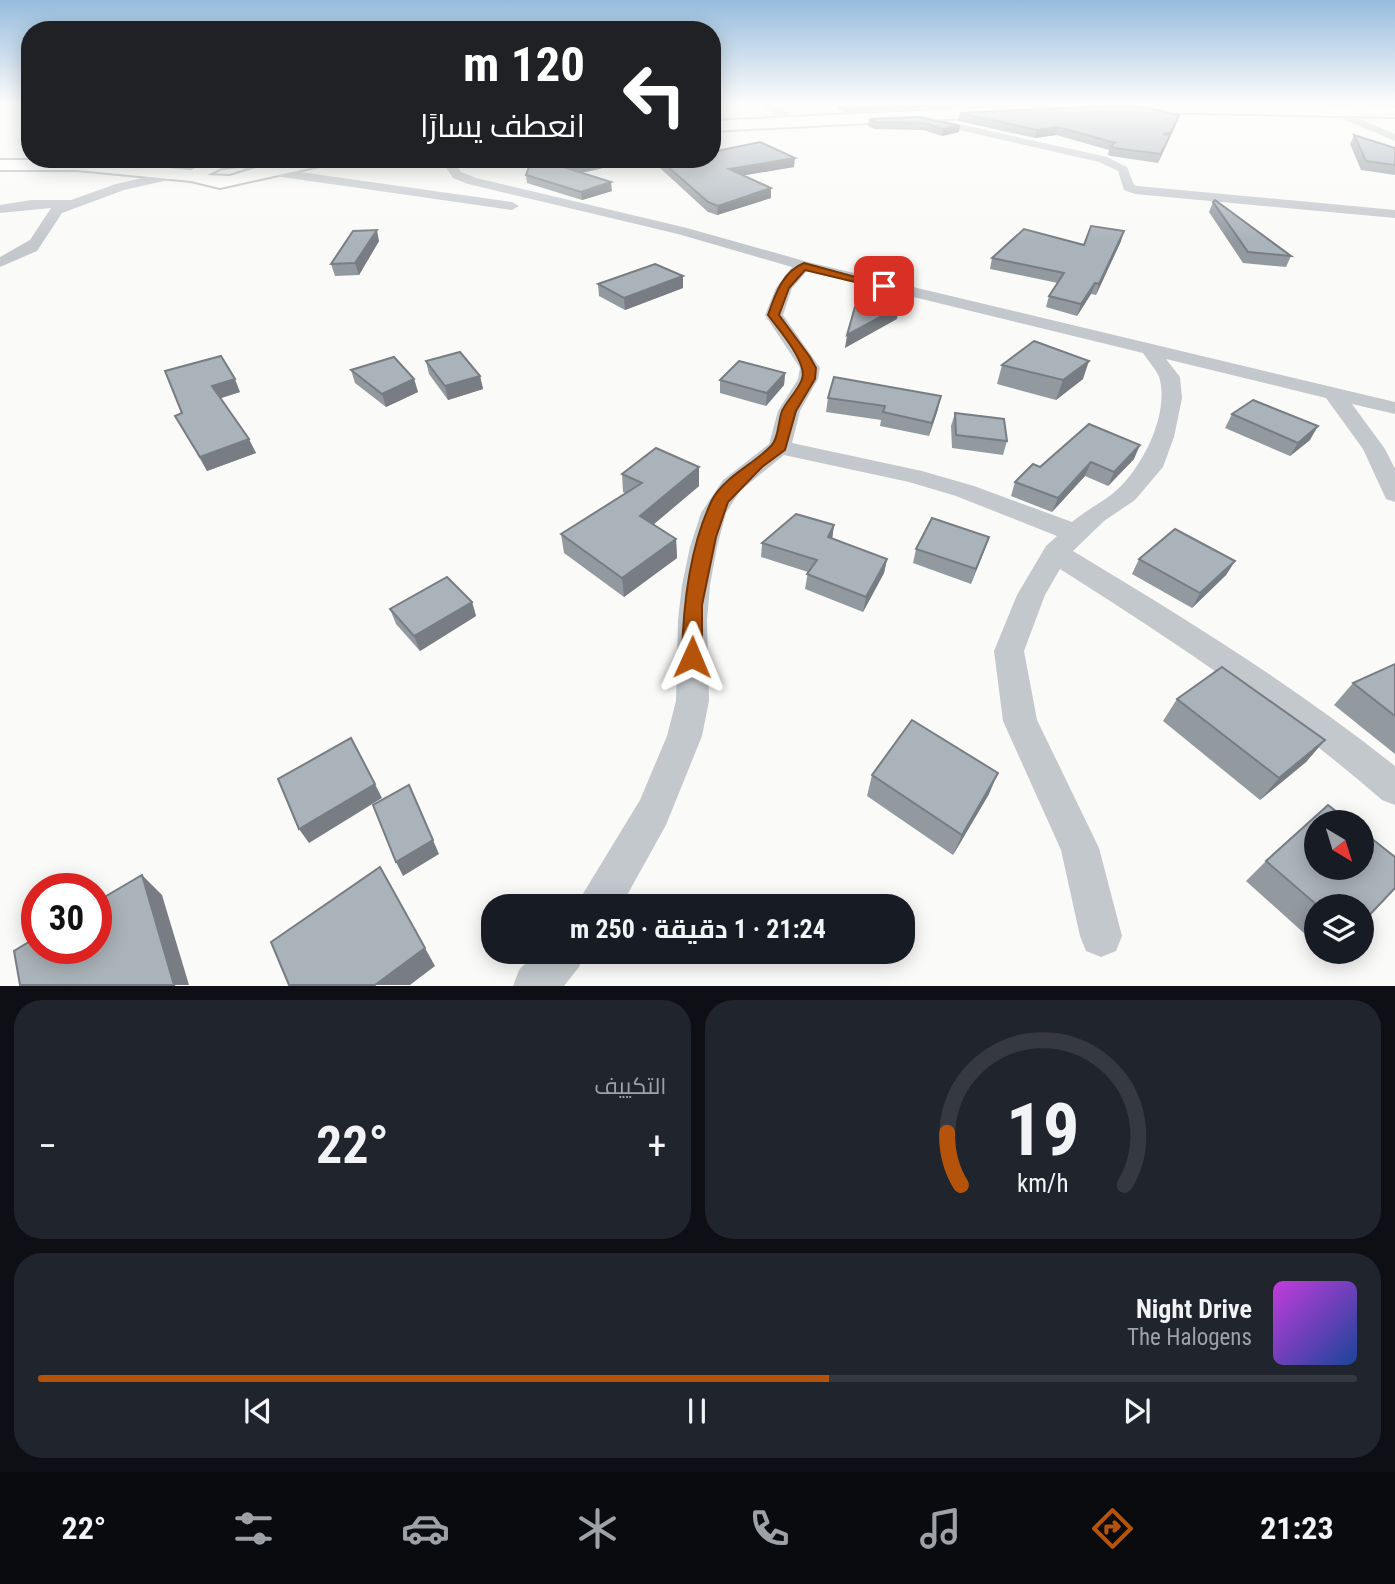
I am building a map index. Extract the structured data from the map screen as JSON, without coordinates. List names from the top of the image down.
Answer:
{
  "north": "bottom right",
  "page": {
    "turn": ["120 m", "انعطف يسارًا"],
    "limit": "30",
    "trip": "21:24 · 1 دقيقة · 250 m",
    "tile": "التكييف",
    "heat": ["−", "22°", "+"],
    "song": ["Night Drive", "The Halogens"],
    "tabs": ["21:23", "22°"],
    "gauge": ["19", "km/h"]
  }
}
